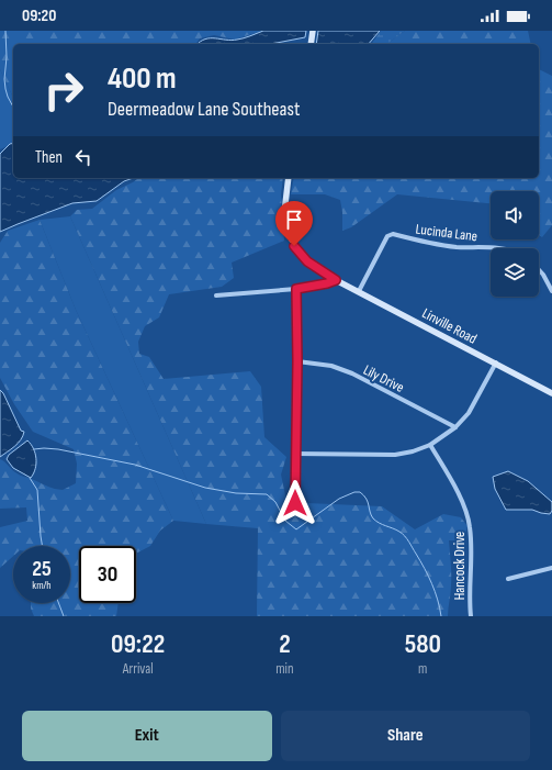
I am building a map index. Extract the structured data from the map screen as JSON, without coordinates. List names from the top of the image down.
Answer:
{
  "streets": {
    "main road": ["Linville Road"],
    "street": ["Lucinda Lane", "Lily Drive", "Hancock Drive"]
  },
  "crossings": [
    ["Lucinda Lane", "Linville Road"]
  ],
  "page": {
    "status": "09:20",
    "turn": ["400 m", "Deermeadow Lane Southeast"],
    "then": "Then",
    "speed": "25 km/h",
    "limit": "30",
    "eta": [
      "09:22",
      "Arrival",
      "2",
      "min",
      "580",
      "m"
    ],
    "buttons": ["Exit", "Share"]
  }
}
